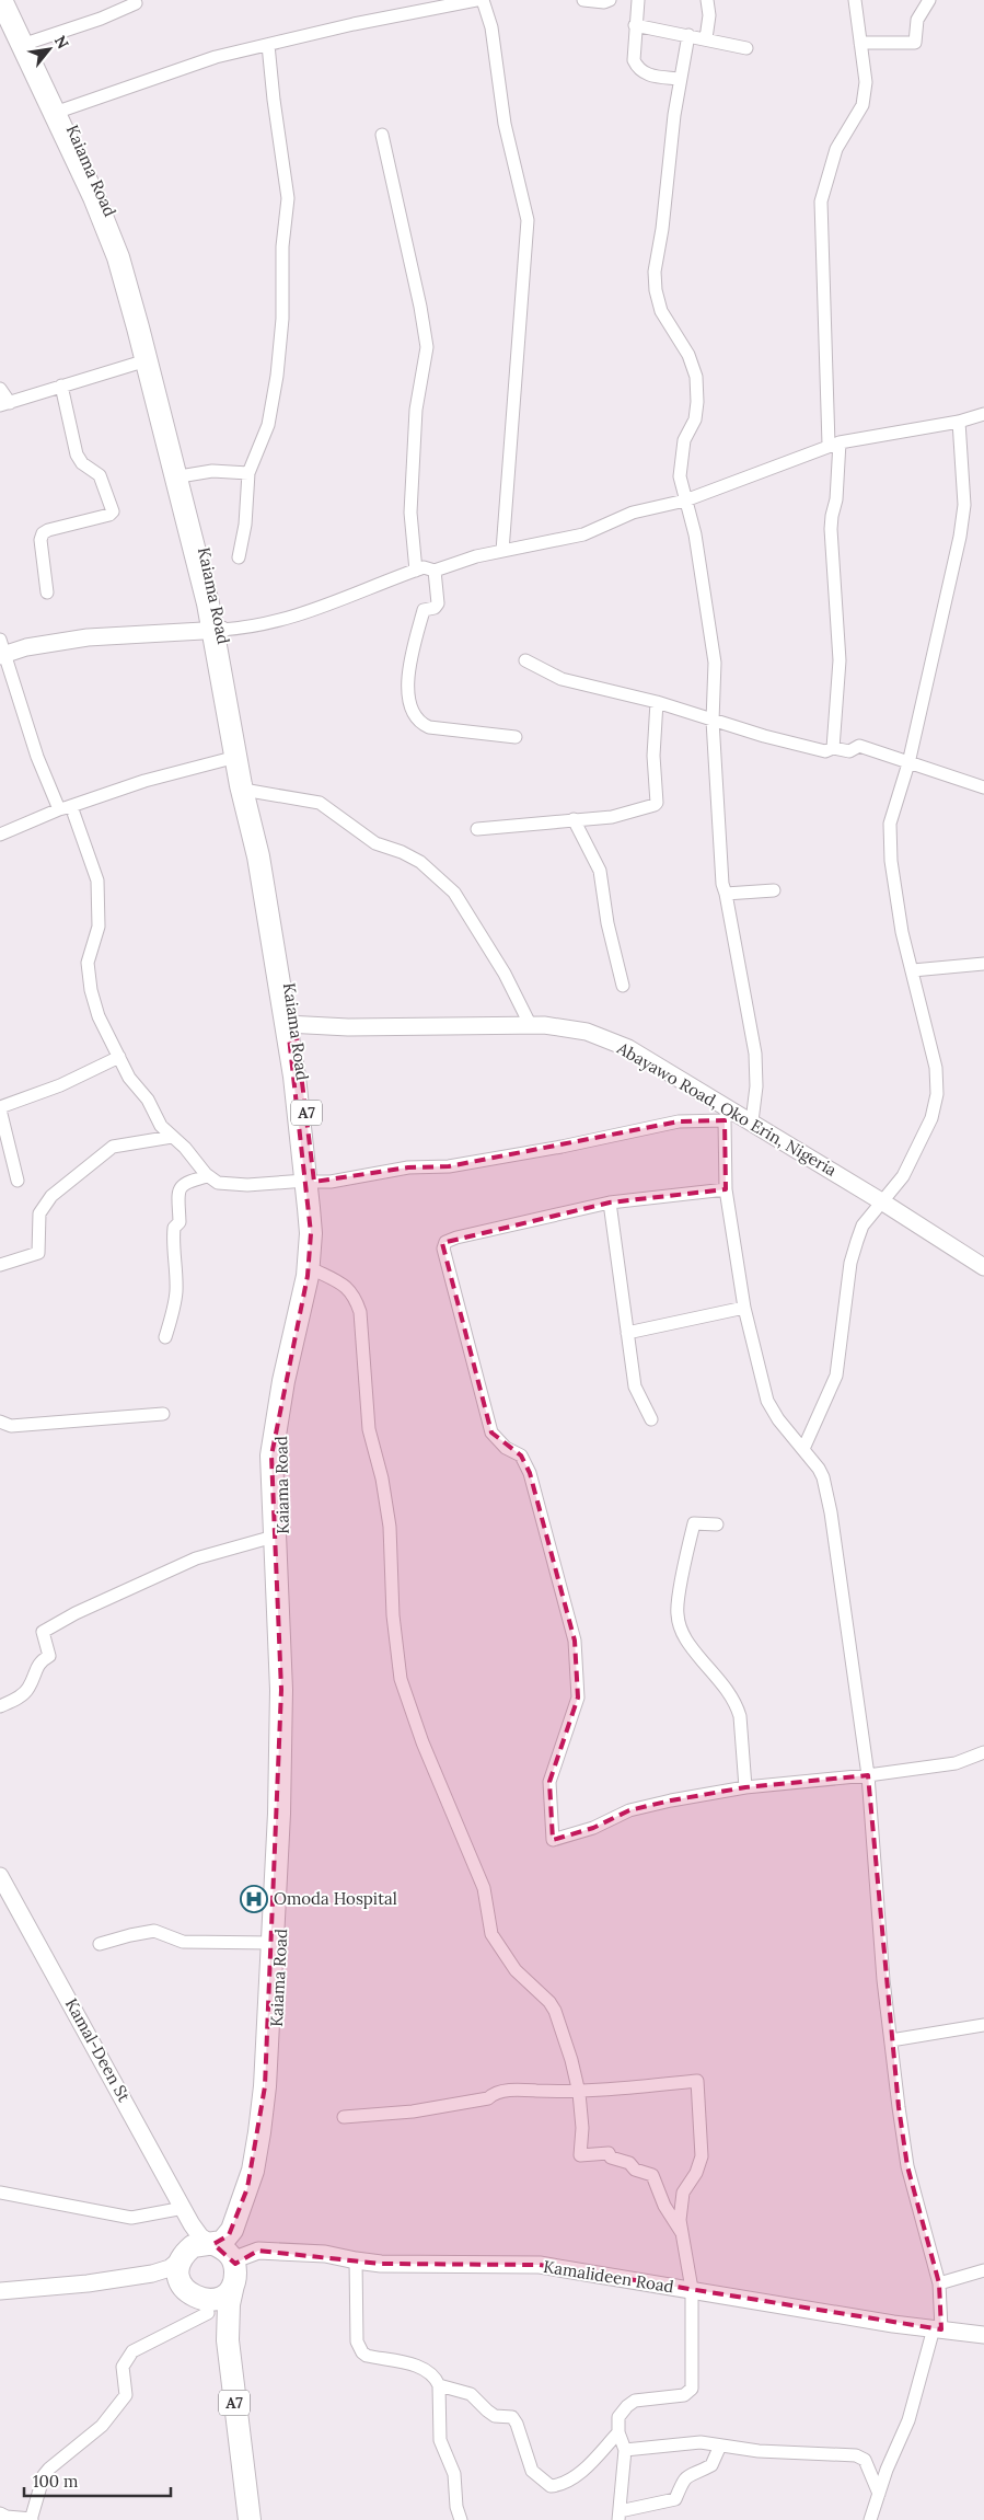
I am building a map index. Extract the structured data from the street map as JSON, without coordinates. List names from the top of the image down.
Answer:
{
  "streets": {
    "highway": ["Kaiama Road", "A7"],
    "street": ["Abayawo Road, Oko Erin, Nigeria", "Kamal-Deen St", "Kamalideen Road"]
  },
  "crossings": [
    ["Kaiama Road", "Abayawo Road, Oko Erin, Nigeria"],
    ["Kaiama Road", "A7"],
    ["Kaiama Road", "Kamal-Deen St"],
    ["Kaiama Road", "Kamalideen Road"],
    ["A7", "Kamal-Deen St"],
    ["A7", "Kamalideen Road"],
    ["Kamal-Deen St", "Kamalideen Road"]
  ],
  "places": {
    "hospital": ["Omoda Hospital"]
  },
  "scale_bar": "100 m",
  "north": "top right"
}
